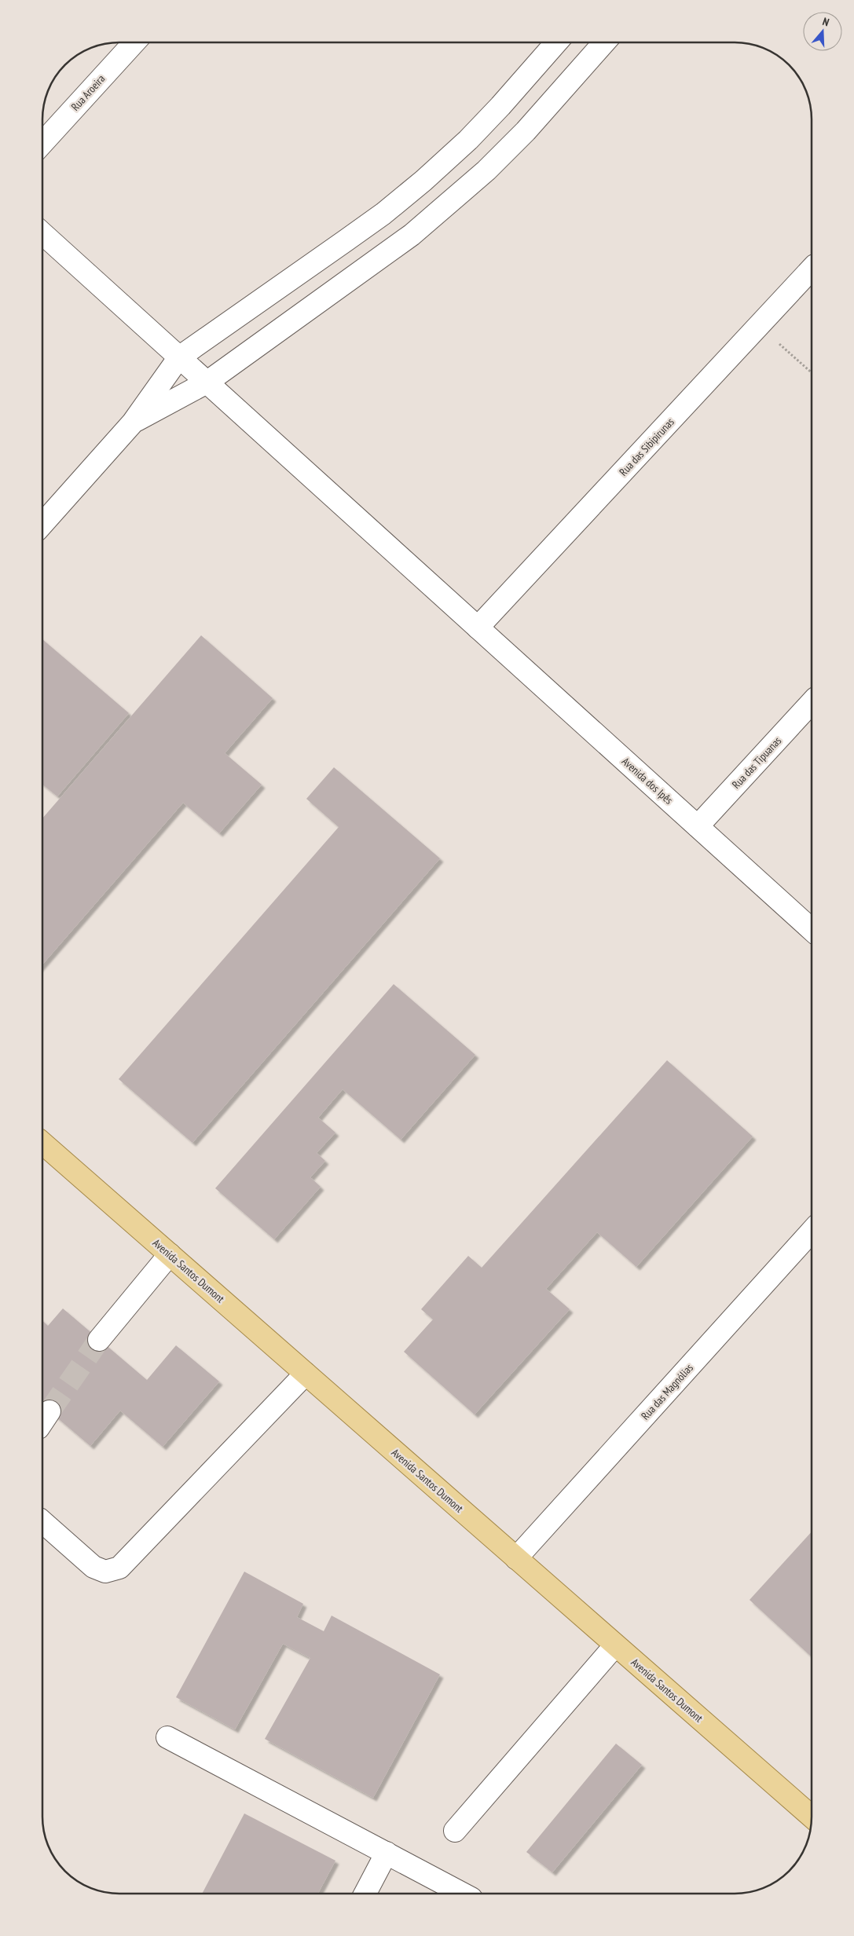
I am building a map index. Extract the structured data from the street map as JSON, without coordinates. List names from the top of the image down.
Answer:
{
  "streets": {
    "main road": ["Avenida Santos Dumont"],
    "street": [
      "Rua Aroeira",
      "Rua das Sibipirunas",
      "Rua das Tipuanas",
      "Avenida dos Ipês",
      "Rua das Magnólias"
    ]
  },
  "crossings": [
    ["Rua das Sibipirunas", "Avenida dos Ipês"],
    ["Rua das Tipuanas", "Avenida dos Ipês"],
    ["Avenida Santos Dumont", "Rua das Magnólias"]
  ],
  "north": "top"
}
